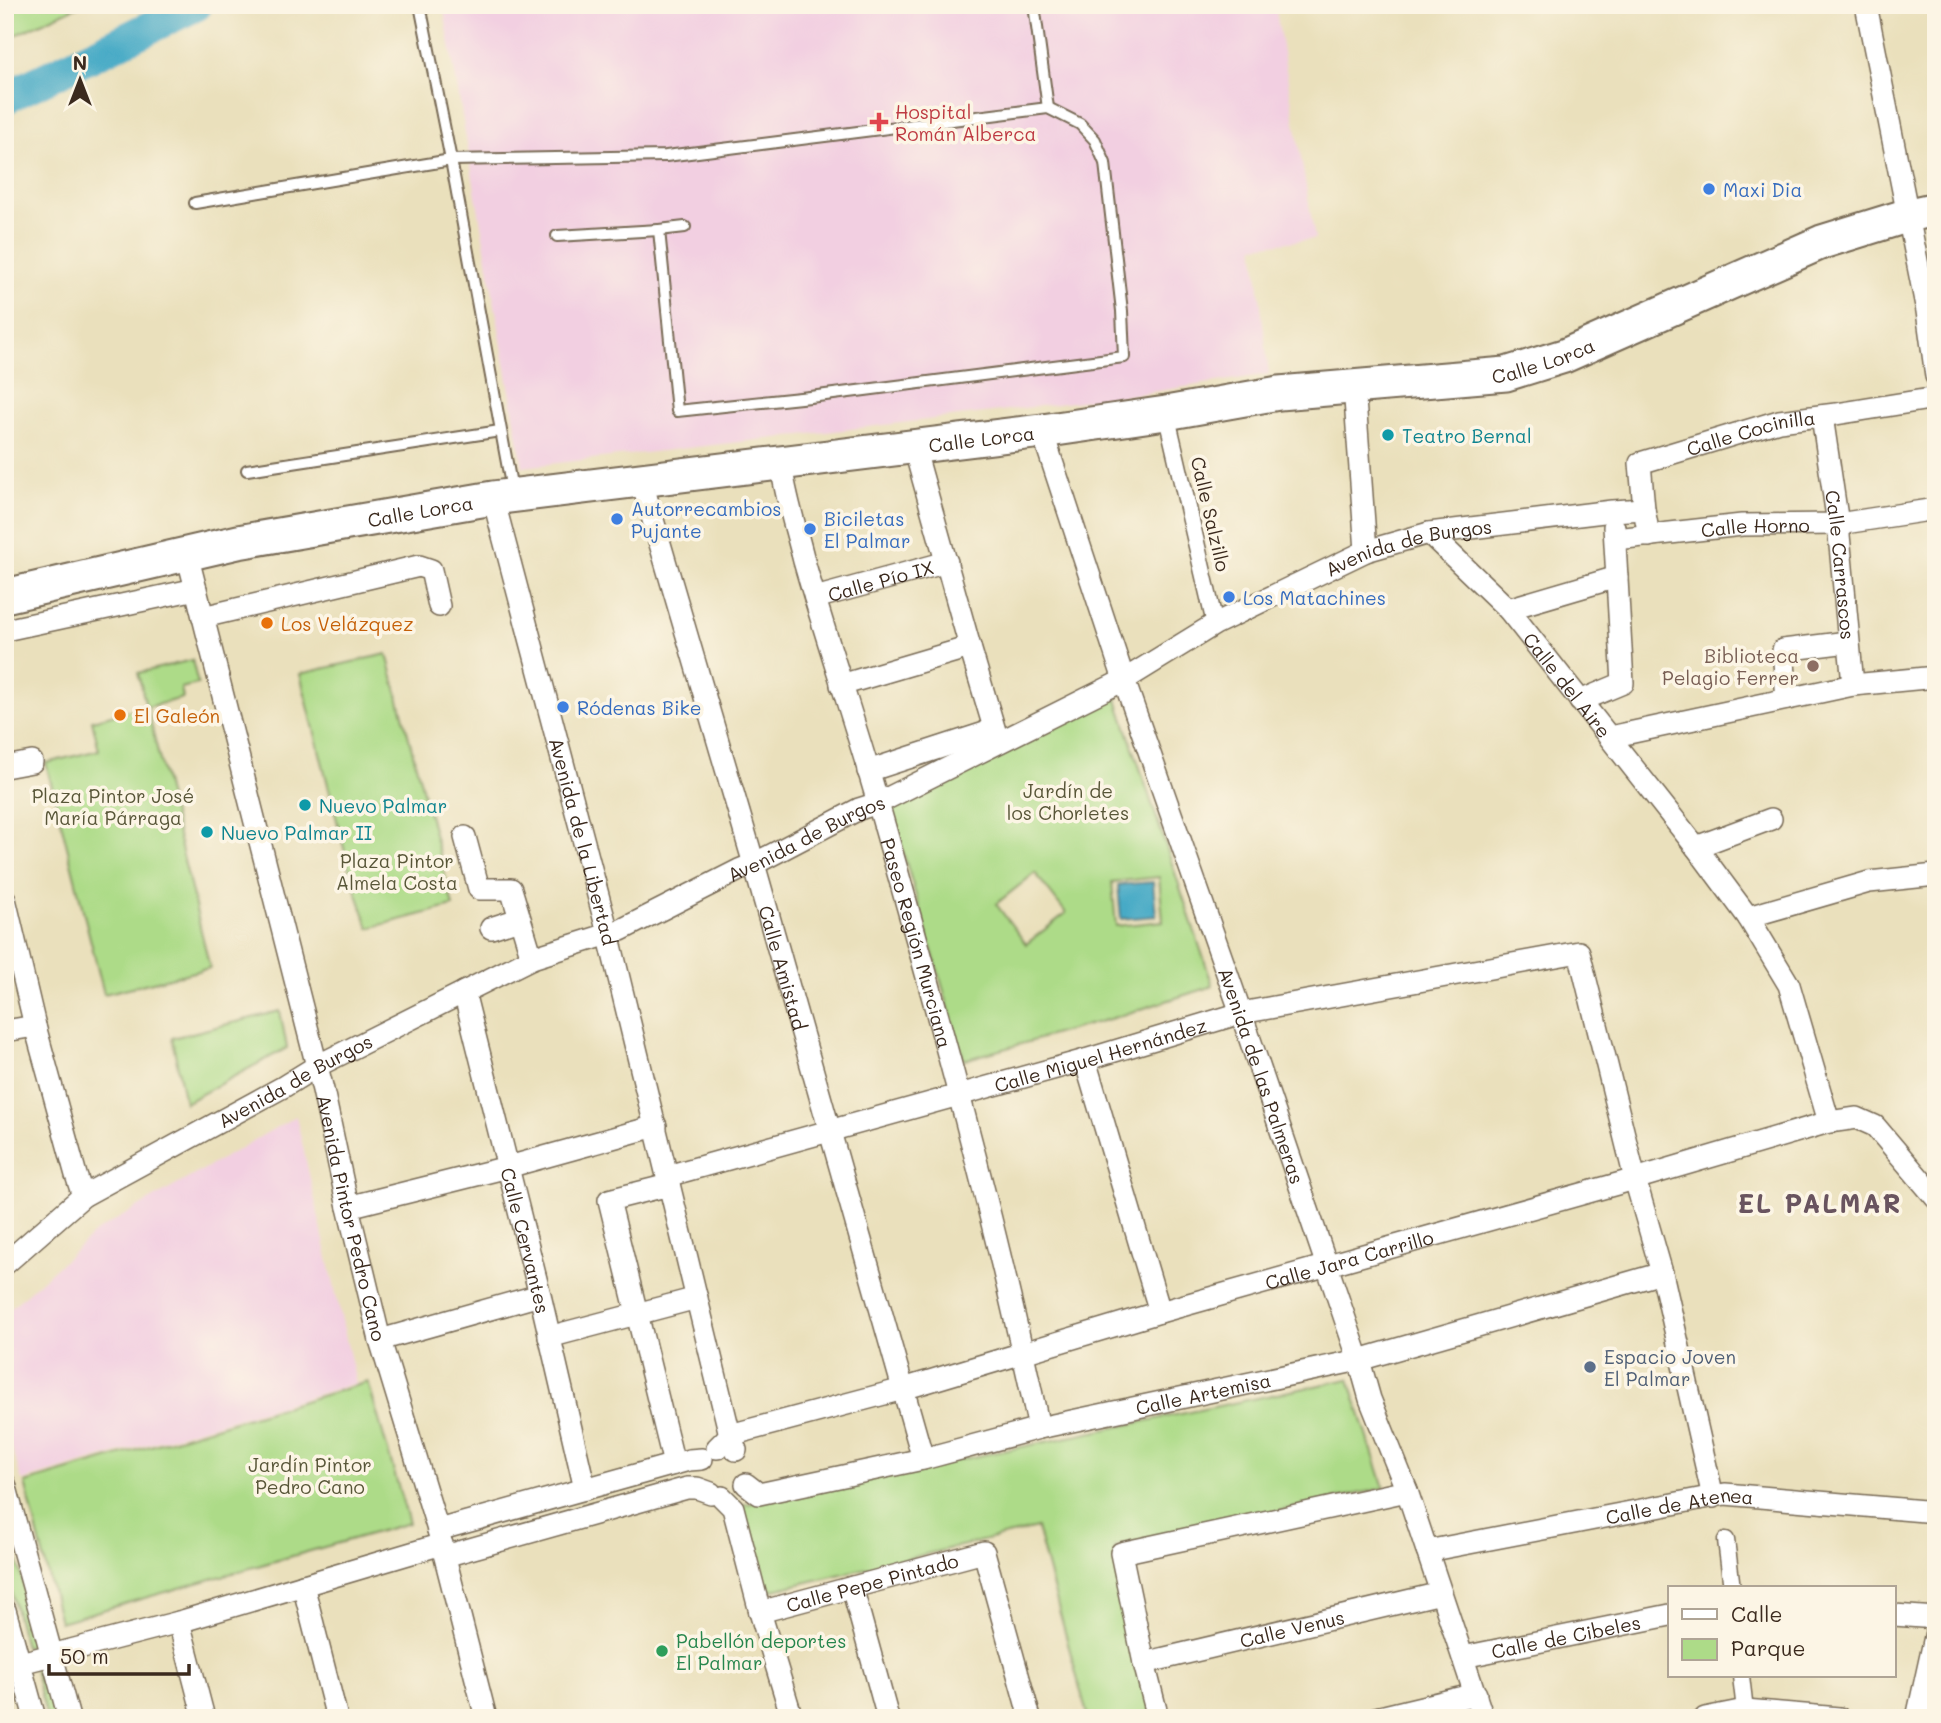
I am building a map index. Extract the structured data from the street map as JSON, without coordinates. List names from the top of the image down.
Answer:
{
  "streets": {
    "main road": ["Calle Lorca"],
    "street": [
      "Calle Cocinilla",
      "Calle Salzillo",
      "Calle Horno",
      "Avenida de Burgos",
      "Calle Carrascos",
      "Calle Pío IX",
      "Calle del Aire",
      "Avenida de la Libertad",
      "Paseo Región Murciana",
      "Calle Amistad",
      "Calle Miguel Hernández",
      "Avenida de las Palmeras",
      "Avenida Pintor Pedro Cano",
      "Calle Cervantes",
      "Calle Jara Carrillo",
      "Calle Artemisa",
      "Calle de Atenea",
      "Calle Pepe Pintado",
      "Calle Venus",
      "Calle de Cibeles"
    ]
  },
  "crossings": [
    ["Calle Lorca", "Calle Salzillo"],
    ["Calle Lorca", "Avenida de la Libertad"],
    ["Calle Lorca", "Paseo Región Murciana"],
    ["Calle Lorca", "Calle Amistad"],
    ["Calle Lorca", "Avenida de las Palmeras"],
    ["Calle Lorca", "Avenida Pintor Pedro Cano"],
    ["Calle Cocinilla", "Calle Horno"],
    ["Calle Cocinilla", "Avenida de Burgos"],
    ["Calle Cocinilla", "Calle Carrascos"],
    ["Calle Salzillo", "Avenida de Burgos"],
    ["Calle Horno", "Calle Carrascos"],
    ["Avenida de Burgos", "Calle del Aire"],
    ["Avenida de Burgos", "Avenida de la Libertad"],
    ["Avenida de Burgos", "Paseo Región Murciana"],
    ["Avenida de Burgos", "Calle Amistad"],
    ["Avenida de Burgos", "Avenida de las Palmeras"],
    ["Avenida de Burgos", "Avenida Pintor Pedro Cano"],
    ["Avenida de Burgos", "Calle Cervantes"],
    ["Calle Pío IX", "Paseo Región Murciana"],
    ["Calle del Aire", "Calle Jara Carrillo"],
    ["Avenida de la Libertad", "Calle Miguel Hernández"],
    ["Avenida de la Libertad", "Calle Jara Carrillo"],
    ["Avenida de la Libertad", "Calle Artemisa"],
    ["Paseo Región Murciana", "Calle Miguel Hernández"],
    ["Paseo Región Murciana", "Calle Jara Carrillo"],
    ["Paseo Región Murciana", "Calle Artemisa"],
    ["Calle Amistad", "Calle Miguel Hernández"],
    ["Calle Amistad", "Calle Jara Carrillo"],
    ["Calle Amistad", "Calle Artemisa"],
    ["Calle Miguel Hernández", "Avenida de las Palmeras"],
    ["Calle Miguel Hernández", "Calle Jara Carrillo"],
    ["Avenida de las Palmeras", "Calle Jara Carrillo"],
    ["Avenida de las Palmeras", "Calle Artemisa"],
    ["Avenida de las Palmeras", "Calle de Atenea"],
    ["Avenida de las Palmeras", "Calle Venus"],
    ["Avenida de las Palmeras", "Calle de Cibeles"],
    ["Avenida Pintor Pedro Cano", "Calle Jara Carrillo"],
    ["Avenida Pintor Pedro Cano", "Calle Artemisa"],
    ["Calle Cervantes", "Calle Jara Carrillo"],
    ["Calle Jara Carrillo", "Calle Artemisa"]
  ],
  "districts": ["EL PALMAR"],
  "parks": [
    "Jardín de los Chorletes",
    "Plaza Pintor José María Párraga",
    "Plaza Pintor Almela Costa",
    "Jardín Pintor Pedro Cano"
  ],
  "places": {
    "health": ["Hospital Román Alberca"],
    "other": [
      "Maxi Dia",
      "Teatro Bernal",
      "Autorrecambios Pujante",
      "Biciletas El Palmar",
      "Los Matachines",
      "Los Velázquez",
      "Biblioteca Pelagio Ferrer",
      "Ródenas Bike",
      "El Galeón",
      "Nuevo Palmar",
      "Nuevo Palmar II",
      "Espacio Joven El Palmar",
      "Pabellón deportes El Palmar"
    ]
  },
  "legend": ["Calle", "Parque"],
  "scale_bar": "50 m",
  "north": "top"
}
